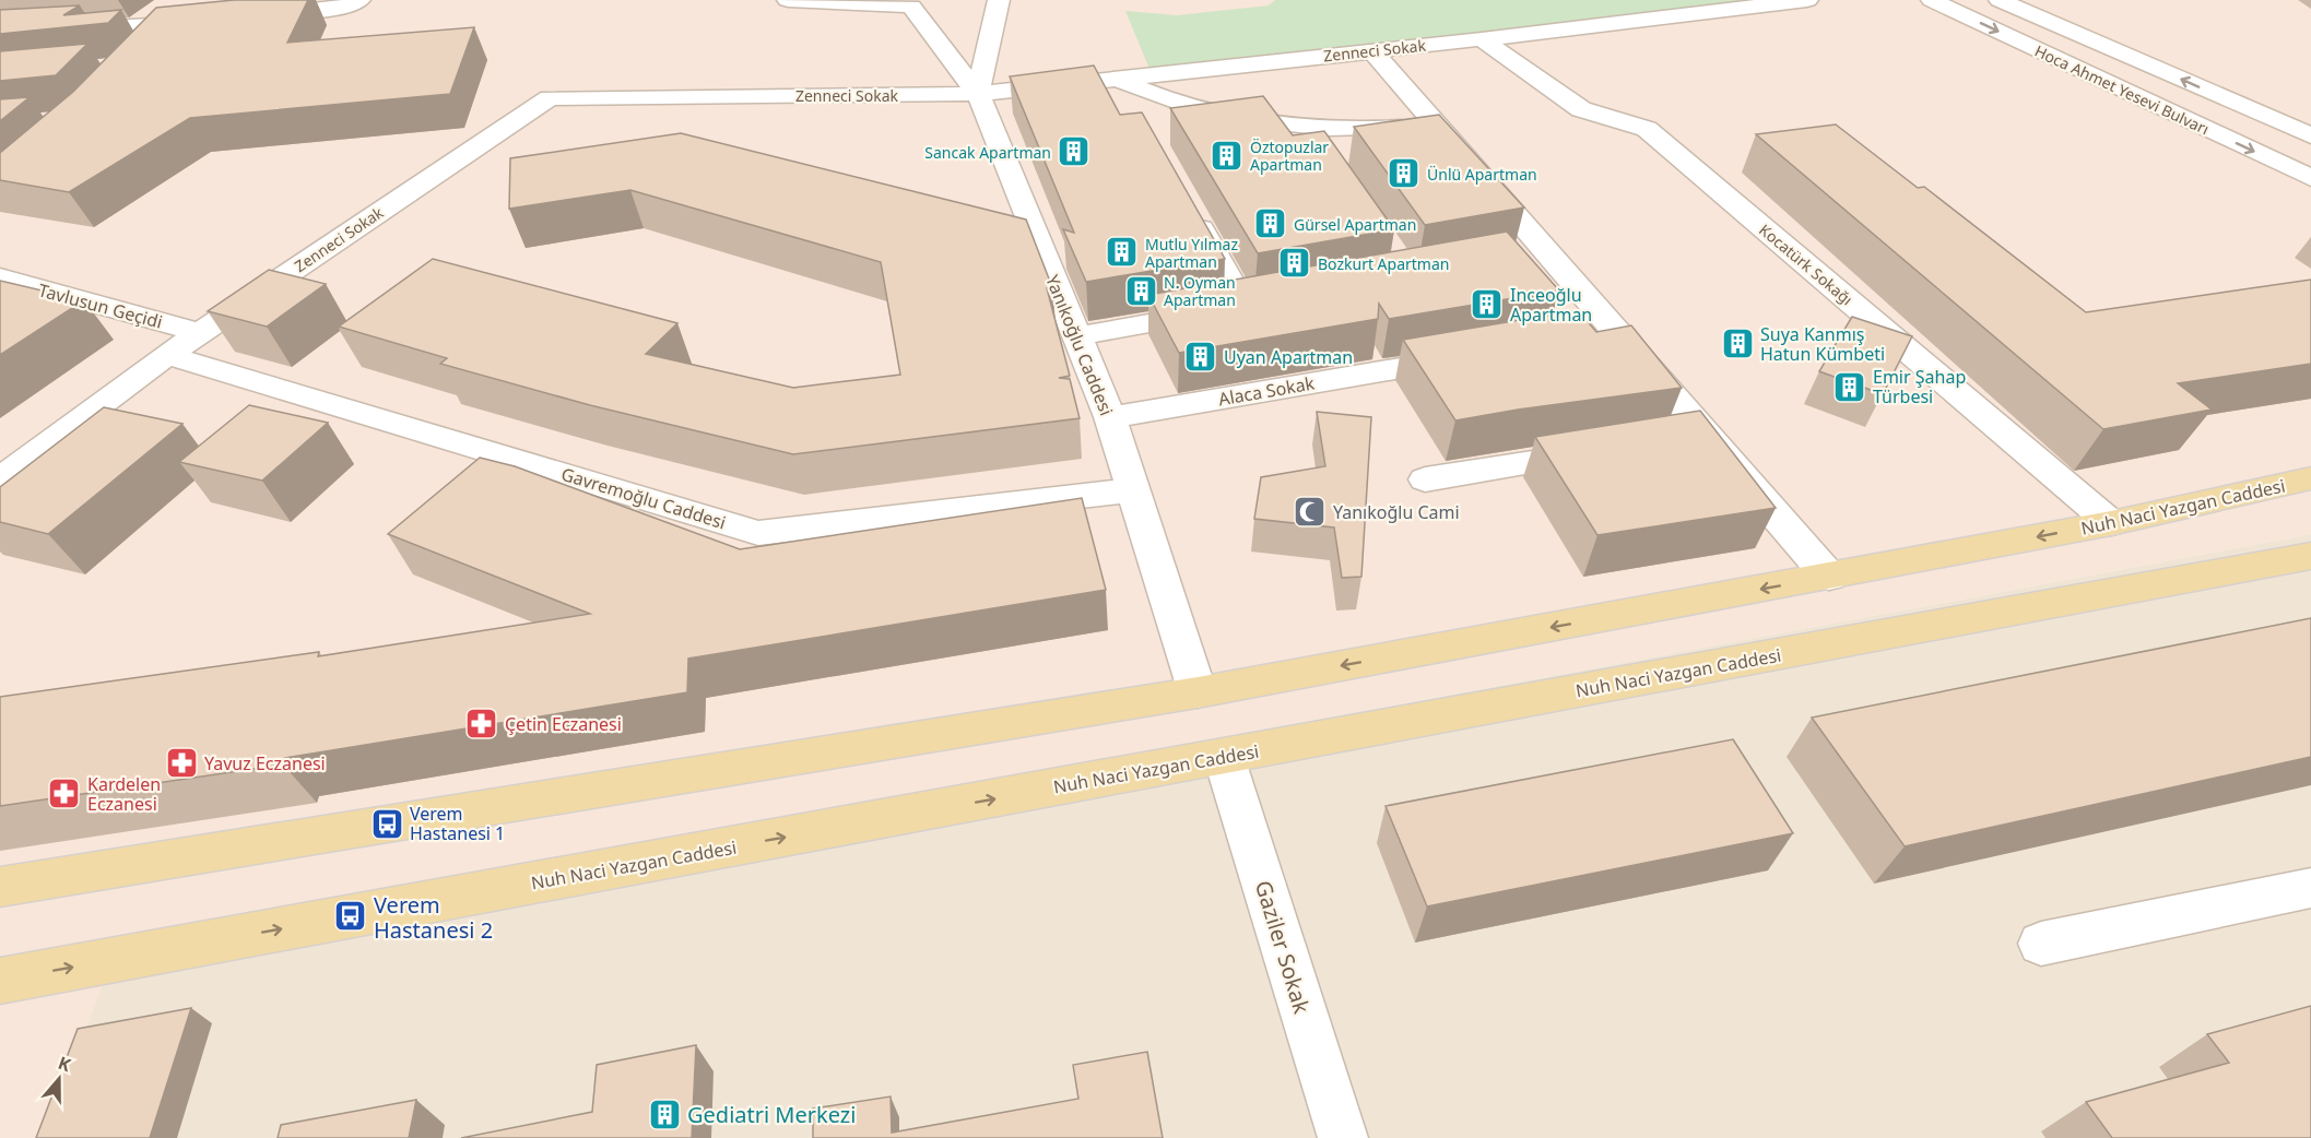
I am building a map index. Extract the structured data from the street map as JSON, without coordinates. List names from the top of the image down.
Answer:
{
  "streets": {
    "main road": ["Nuh Naci Yazgan Caddesi"],
    "street": [
      "Zenneci Sokak",
      "Hoca Ahmet Yesevi Bulvarı",
      "Kocatürk Sokağı",
      "Tavlusun Geçidi",
      "Yanıkoğlu Caddesi",
      "Alaca Sokak",
      "Gavremoğlu Caddesi",
      "Gaziler Sokak"
    ]
  },
  "crossings": [
    ["Zenneci Sokak", "Kocatürk Sokağı"],
    ["Zenneci Sokak", "Tavlusun Geçidi"],
    ["Zenneci Sokak", "Yanıkoğlu Caddesi"],
    ["Zenneci Sokak", "Gavremoğlu Caddesi"],
    ["Kocatürk Sokağı", "Nuh Naci Yazgan Caddesi"],
    ["Yanıkoğlu Caddesi", "Alaca Sokak"],
    ["Yanıkoğlu Caddesi", "Gavremoğlu Caddesi"],
    ["Yanıkoğlu Caddesi", "Nuh Naci Yazgan Caddesi"],
    ["Nuh Naci Yazgan Caddesi", "Gaziler Sokak"]
  ],
  "places": {
    "building": [
      "Sancak Apartman",
      "Öztopuzlar Apartman",
      "Ünlü Apartman",
      "Gürsel Apartman",
      "Mutlu Yılmaz Apartman",
      "Bozkurt Apartman",
      "N. Oyman Apartman",
      "Inceoğlu Apartman",
      "Suya Kanmış Hatun Kümbeti",
      "Uyan Apartman",
      "Emir Şahap Türbesi",
      "Gediatri Merkezi"
    ],
    "mosque": ["Yanıkoğlu Cami"],
    "pharmacy": ["Çetin Eczanesi", "Yavuz Eczanesi", "Kardelen Eczanesi"],
    "bus stop": ["Verem Hastanesi 1", "Verem Hastanesi 2"]
  },
  "north": "top"
}
